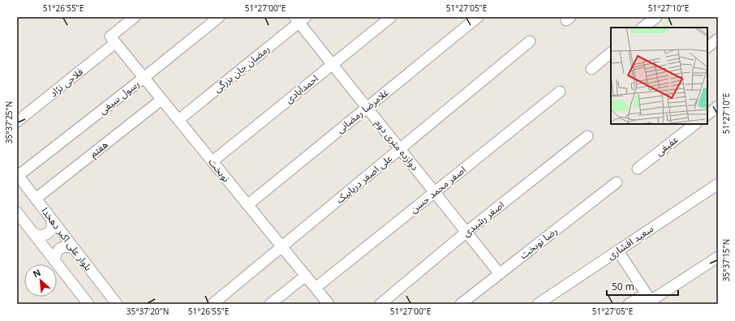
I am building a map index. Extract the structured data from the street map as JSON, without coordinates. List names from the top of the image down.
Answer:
{
  "streets": {
    "street": [
      "رمضان جان بزرگی",
      "فلاحی نژاد",
      "احمدآبادی",
      "رسول سیفی",
      "غلامرضا رمضانی",
      "دوازده متری دوم",
      "عفیفی",
      "هفتم",
      "نوبخت",
      "علی اصغر دریابیک",
      "اصغر محمد حسن",
      "اصغر رشیدی",
      "بلوار علی اکبر دهخدا",
      "سعید افشاری",
      "رضا نوبخت"
    ]
  },
  "crossings": [
    ["رمضان جان بزرگی", "دوازده متری دوم"],
    ["رمضان جان بزرگی", "نوبخت"],
    ["فلاحی نژاد", "نوبخت"],
    ["احمدآبادی", "دوازده متری دوم"],
    ["احمدآبادی", "نوبخت"],
    ["رسول سیفی", "نوبخت"],
    ["رسول سیفی", "بلوار علی اکبر دهخدا"],
    ["غلامرضا رمضانی", "دوازده متری دوم"],
    ["غلامرضا رمضانی", "نوبخت"],
    ["دوازده متری دوم", "علی اصغر دریابیک"],
    ["دوازده متری دوم", "اصغر محمد حسن"],
    ["دوازده متری دوم", "اصغر رشیدی"],
    ["دوازده متری دوم", "رضا نوبخت"],
    ["هفتم", "نوبخت"],
    ["هفتم", "بلوار علی اکبر دهخدا"],
    ["نوبخت", "علی اصغر دریابیک"],
    ["نوبخت", "اصغر محمد حسن"]
  ],
  "scale_bar": "50 m",
  "north": "top left",
  "coordinates": [
    "51°26'55\"E",
    "51°27'00\"E",
    "51°27'05\"E",
    "51°27'10\"E",
    "35°37'25\"N",
    "35°37'15\"N",
    "35°37'20\"N"
  ]
}
